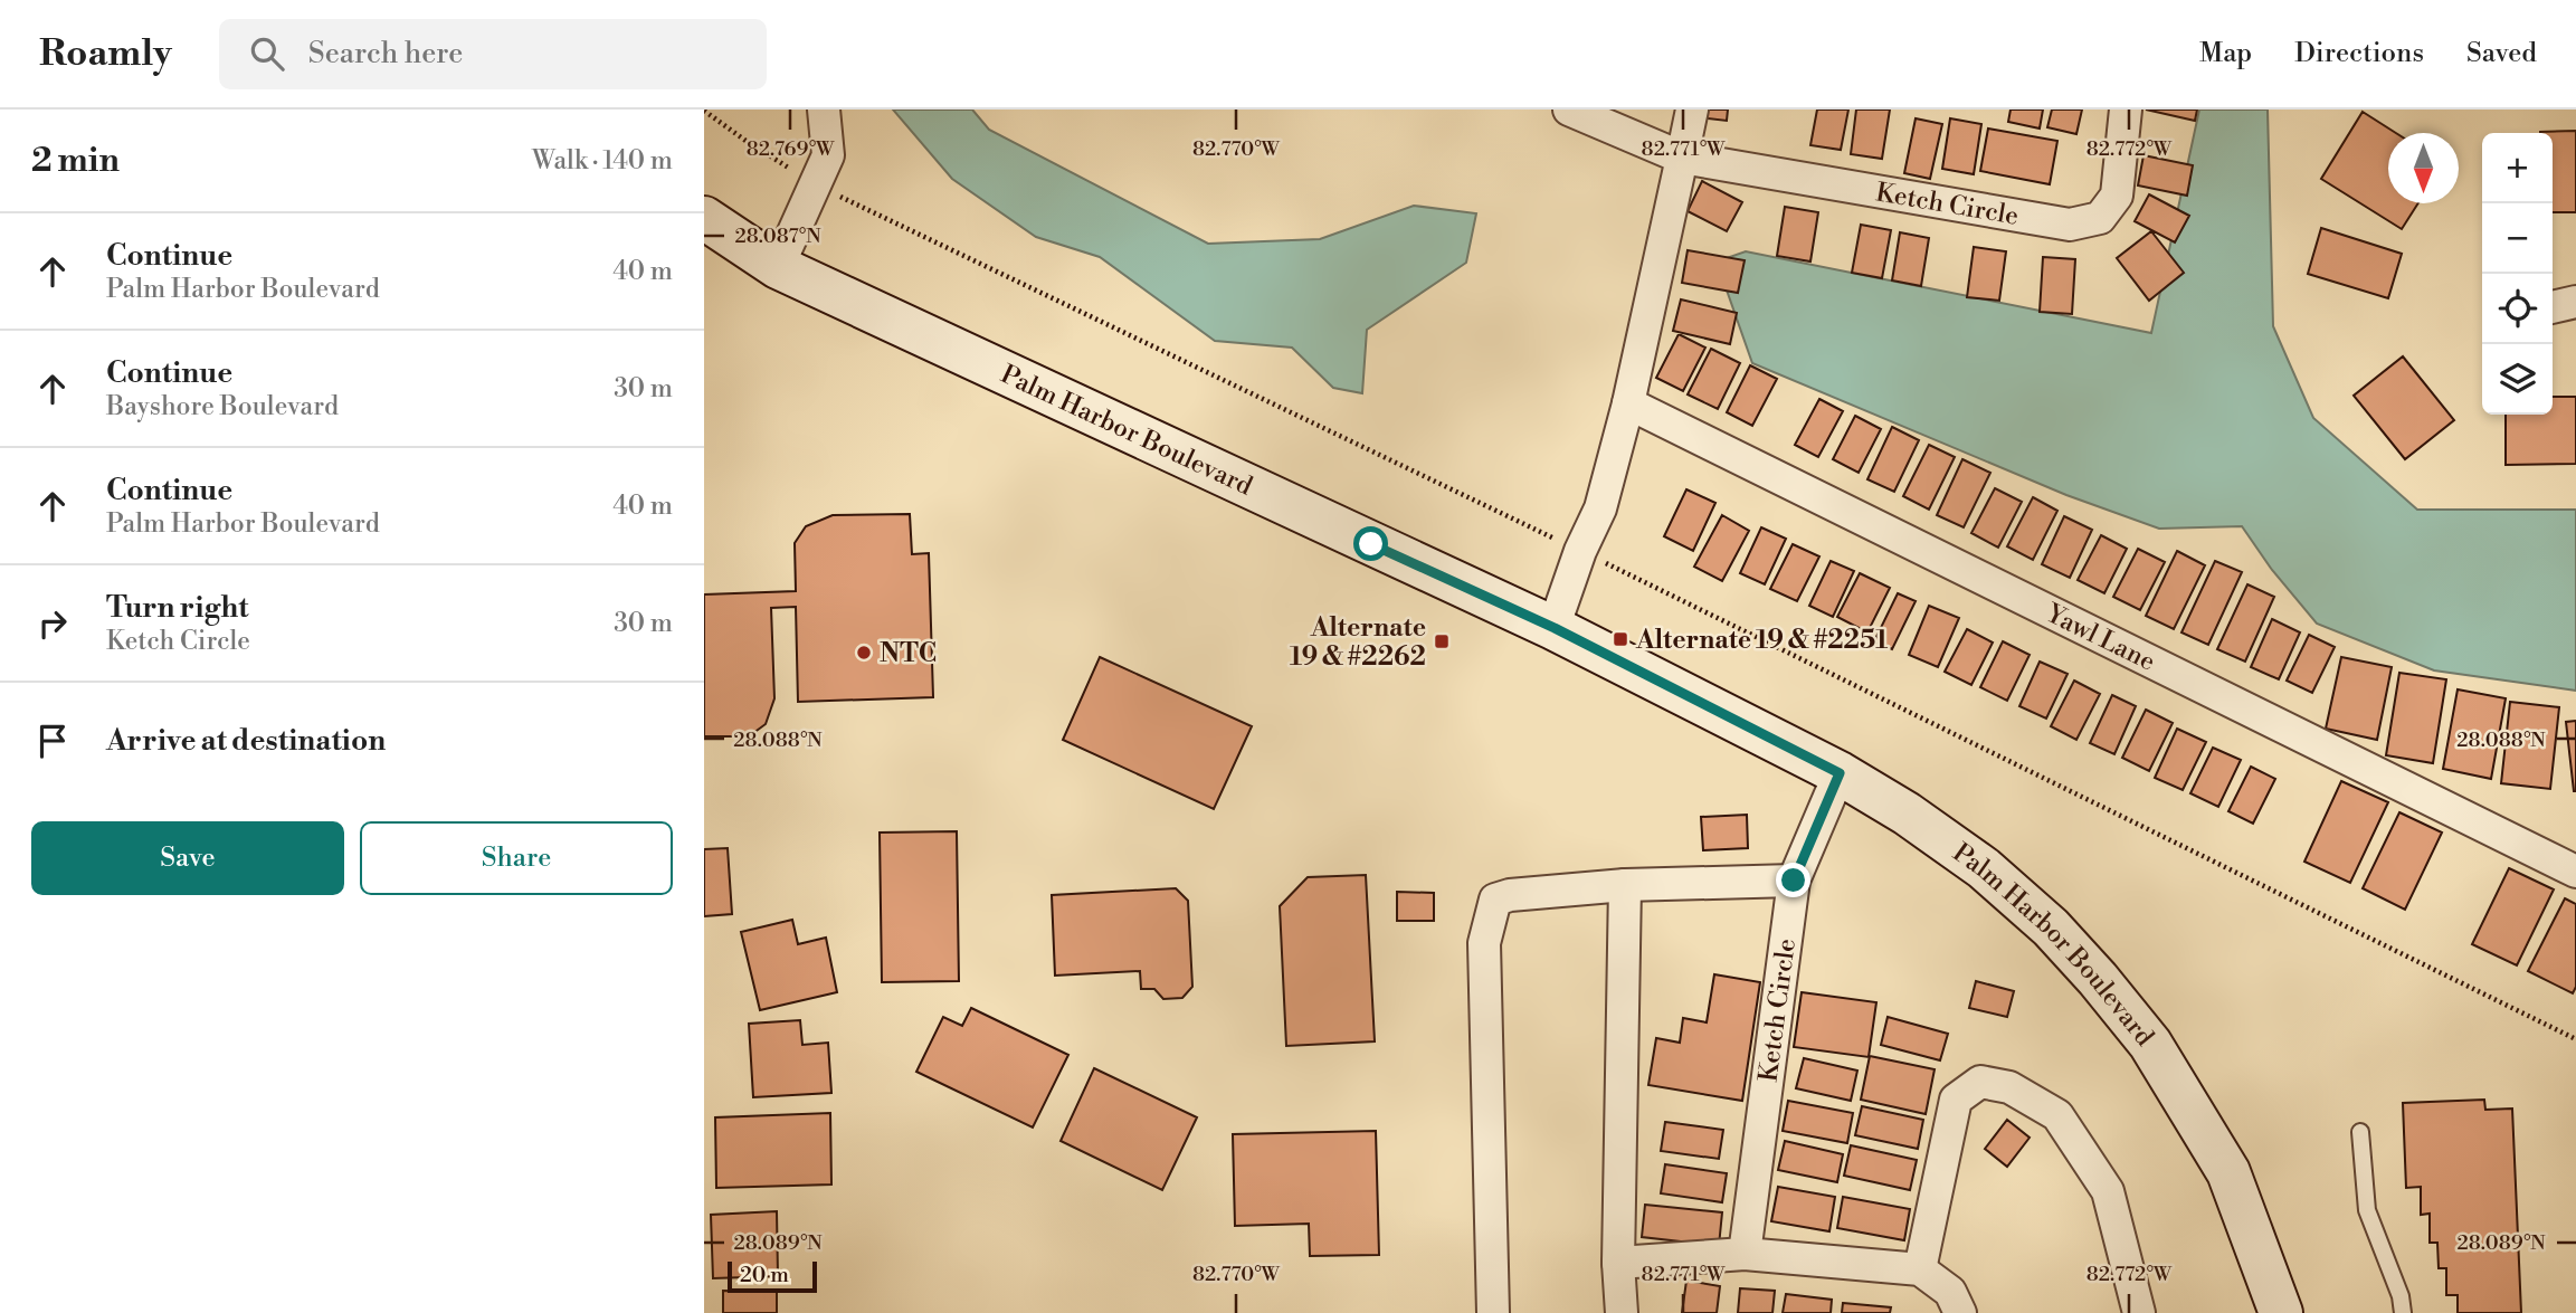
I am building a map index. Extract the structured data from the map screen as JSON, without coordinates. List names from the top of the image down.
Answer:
{
  "streets": {
    "main road": ["Palm Harbor Boulevard"],
    "street": ["Ketch Circle", "Yawl Lane"]
  },
  "crossings": [
    ["Ketch Circle", "Palm Harbor Boulevard"]
  ],
  "places": {
    "transit": ["Alternate 19 & #2251", "Alternate 19 & #2262"],
    "other": ["NTC"]
  },
  "scale_bar": "20 m",
  "north": "bottom",
  "page": {
    "header": "Roamly",
    "search": "Search here",
    "nav": ["Map", "Directions", "Saved"],
    "heading": ["2 min", "Walk · 140 m"],
    "map_buttons": ["+", "−"],
    "list": [
      ["Continue", "Palm Harbor Boulevard", "40 m"],
      ["Continue", "Bayshore Boulevard", "30 m"],
      ["Continue", "Palm Harbor Boulevard", "40 m"],
      ["Turn right", "Ketch Circle", "30 m"],
      "Arrive at destination"
    ],
    "buttons": ["Save", "Share"],
    "scale": "20 m"
  },
  "coordinates": [
    "82.769°W",
    "82.770°W",
    "82.771°W",
    "82.772°W",
    "28.087°N",
    "28.088°N",
    "28.089°N"
  ]
}
